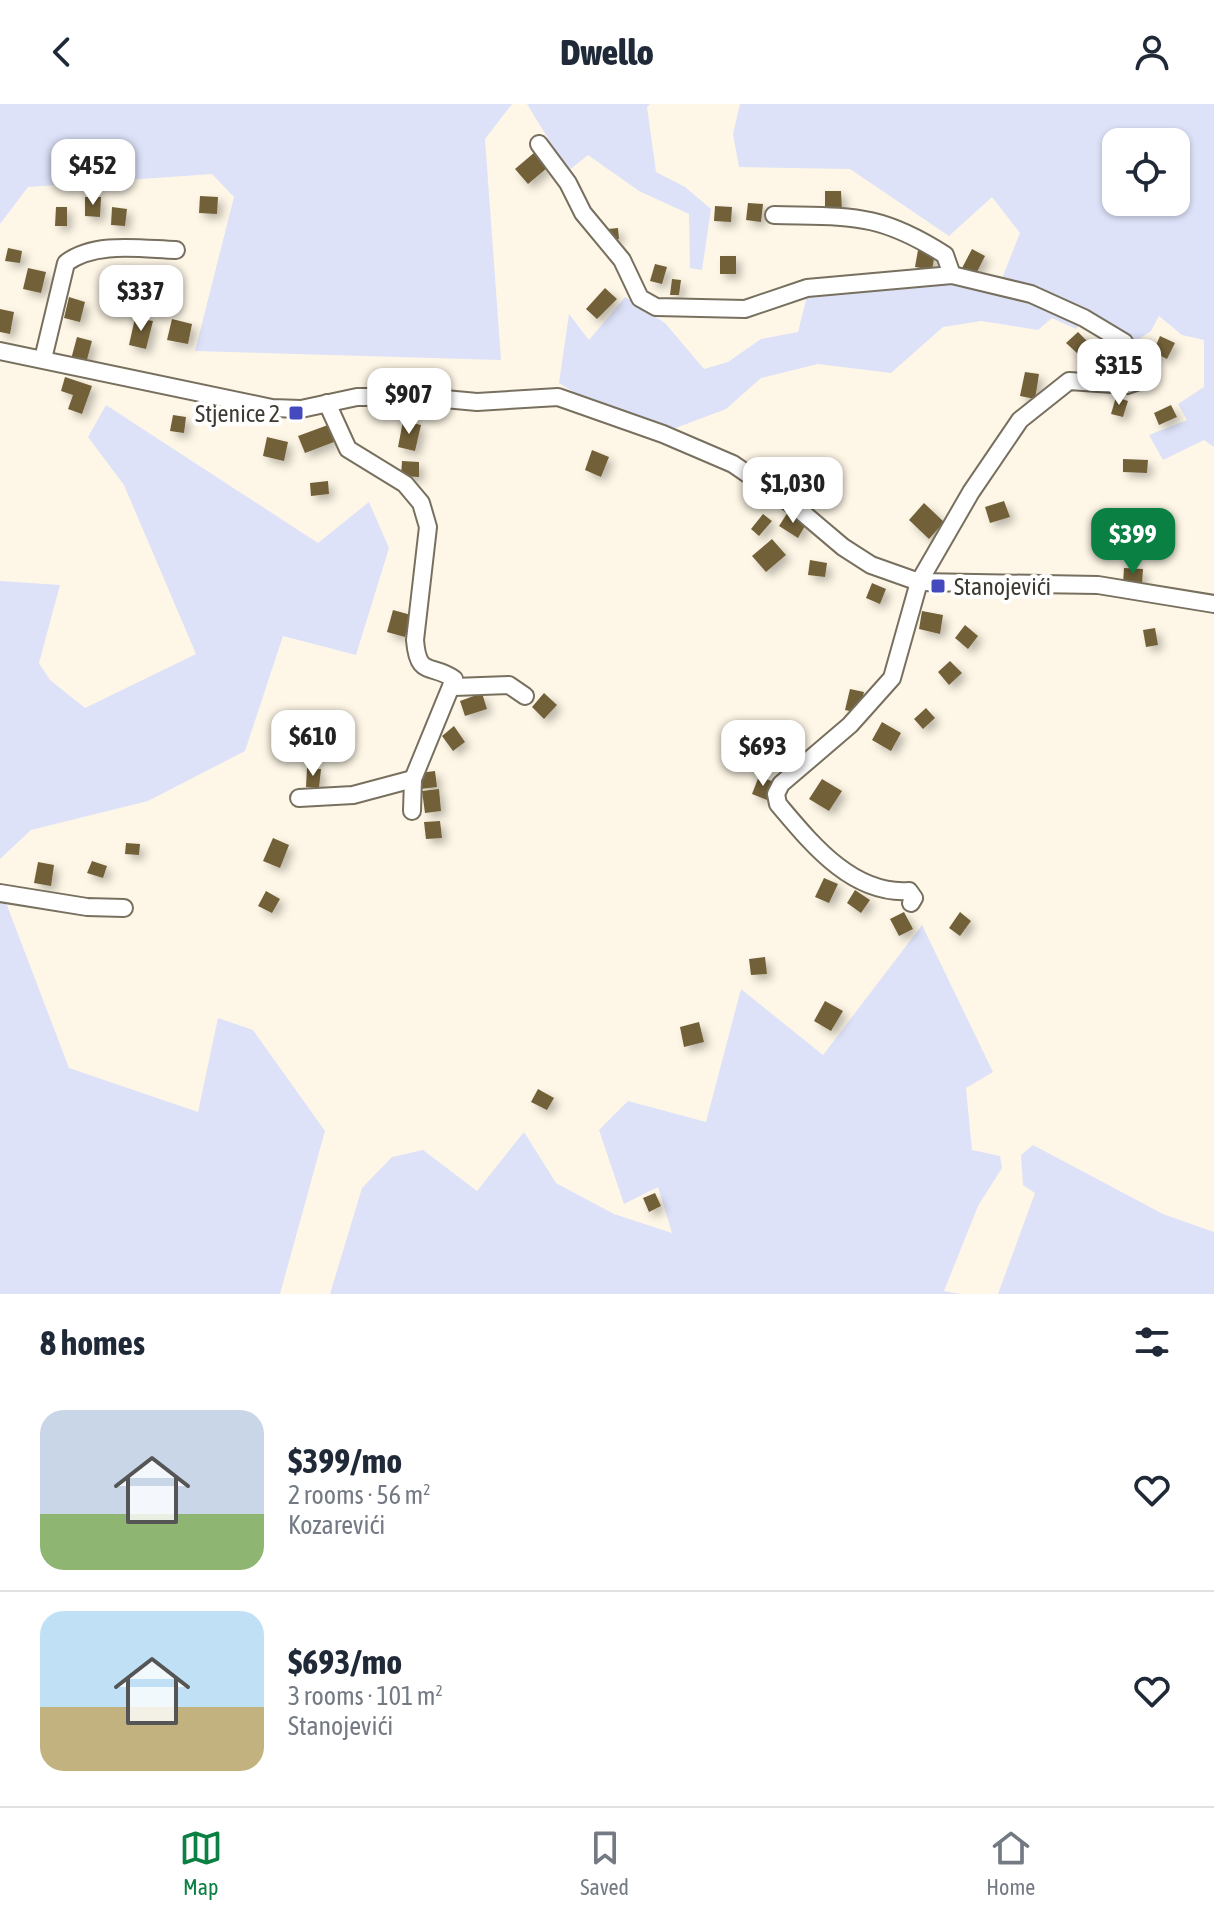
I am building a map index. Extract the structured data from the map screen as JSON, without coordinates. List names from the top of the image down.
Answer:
{
  "places": {
    "transit": ["Stjenice 2", "Stanojevići"]
  },
  "page": {
    "header": "Dwello",
    "price": [
      "$452",
      "$337",
      "$315",
      "$907",
      "$1,030",
      "$399",
      "$610",
      "$693"
    ],
    "heading": "8 homes",
    "list": [
      {
        "name": "$399/mo",
        "note": "2 rooms · 56 m² · Kozarevići"
      },
      {
        "name": "$693/mo",
        "note": "3 rooms · 101 m² · Stanojevići"
      }
    ],
    "tabs": ["Map", "Saved", "Home"]
  }
}
